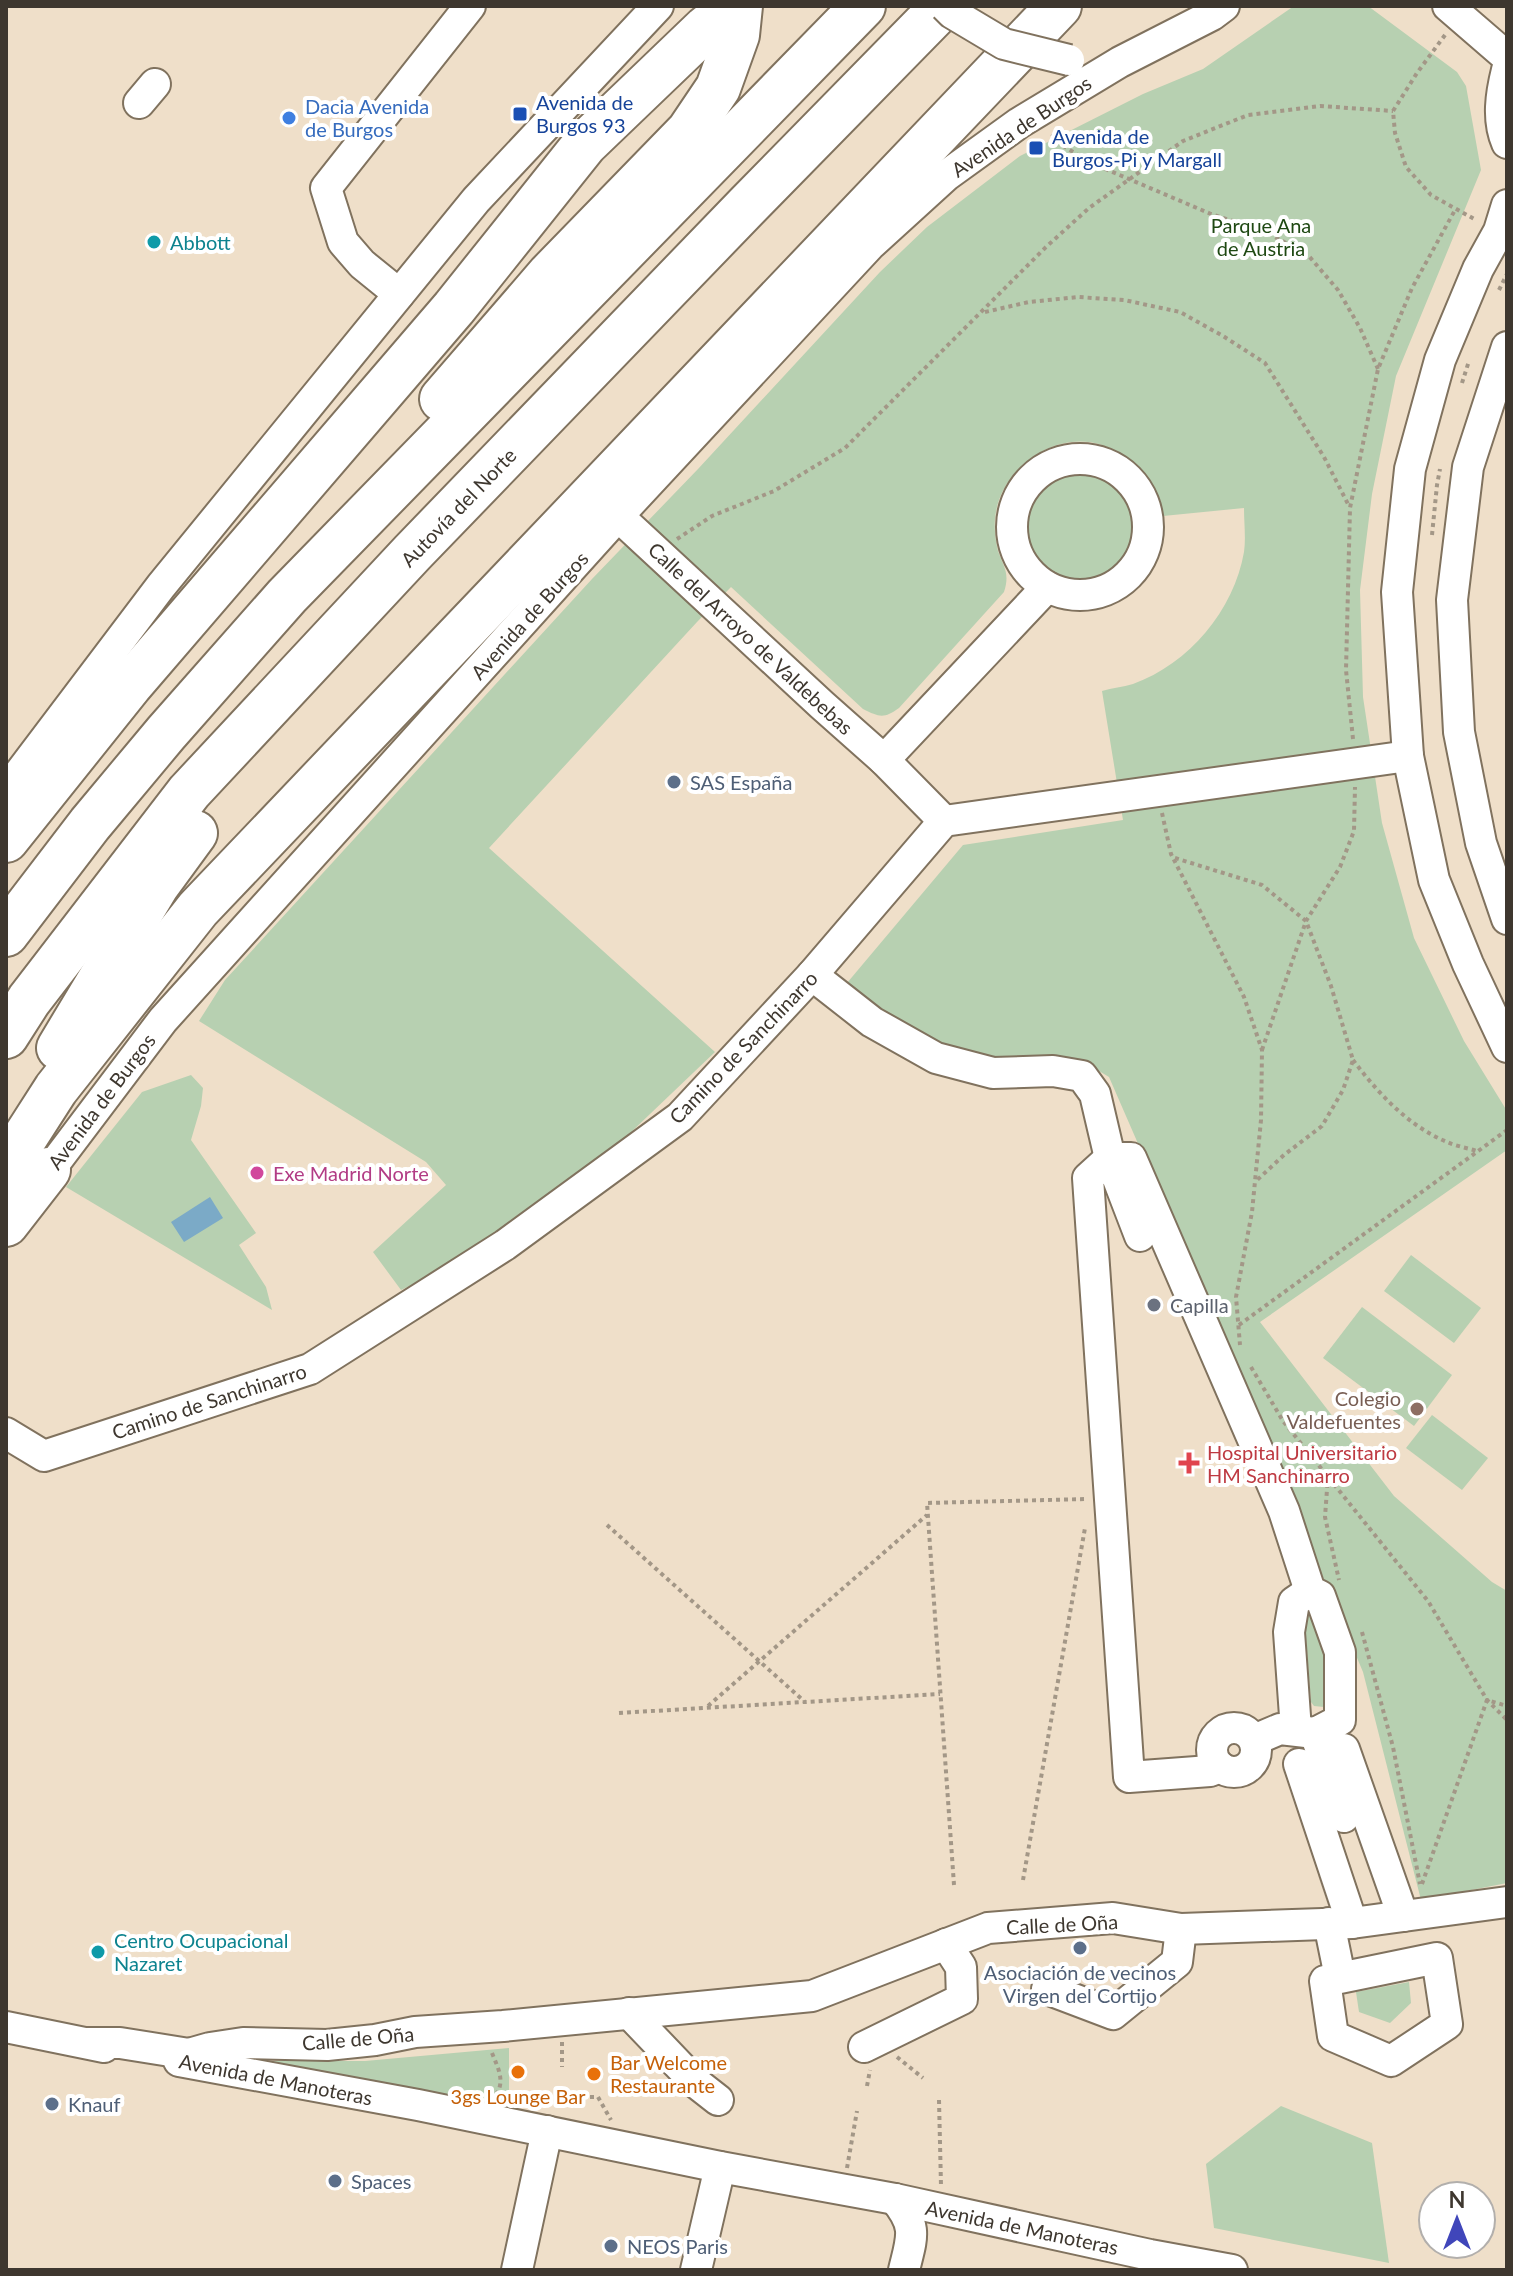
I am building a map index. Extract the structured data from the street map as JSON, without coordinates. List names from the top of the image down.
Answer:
{
  "streets": {
    "highway": ["Autovía del Norte"],
    "street": [
      "Avenida de Burgos",
      "Calle del Arroyo de Valdebebas",
      "Camino de Sanchinarro",
      "Calle de Oña",
      "Avenida de Manoteras"
    ]
  },
  "crossings": [
    ["Avenida de Burgos", "Autovía del Norte"],
    ["Avenida de Burgos", "Calle del Arroyo de Valdebebas"],
    ["Calle del Arroyo de Valdebebas", "Camino de Sanchinarro"],
    ["Calle de Oña", "Avenida de Manoteras"]
  ],
  "parks": ["Parque Ana de Austria"],
  "places": {
    "transit": ["Avenida de Burgos 93", "Avenida de Burgos-Pi y Margall"],
    "other": [
      "Dacia Avenida de Burgos",
      "Abbott",
      "SAS España",
      "Exe Madrid Norte",
      "Capilla",
      "Colegio Valdefuentes",
      "Asociación de vecinos Virgen del Cortijo",
      "Centro Ocupacional Nazaret",
      "3gs Lounge Bar",
      "Bar Welcome Restaurante",
      "Knauf",
      "Spaces",
      "NEOS Paris"
    ],
    "health": ["Hospital Universitario HM Sanchinarro"]
  },
  "north": "top"
}
